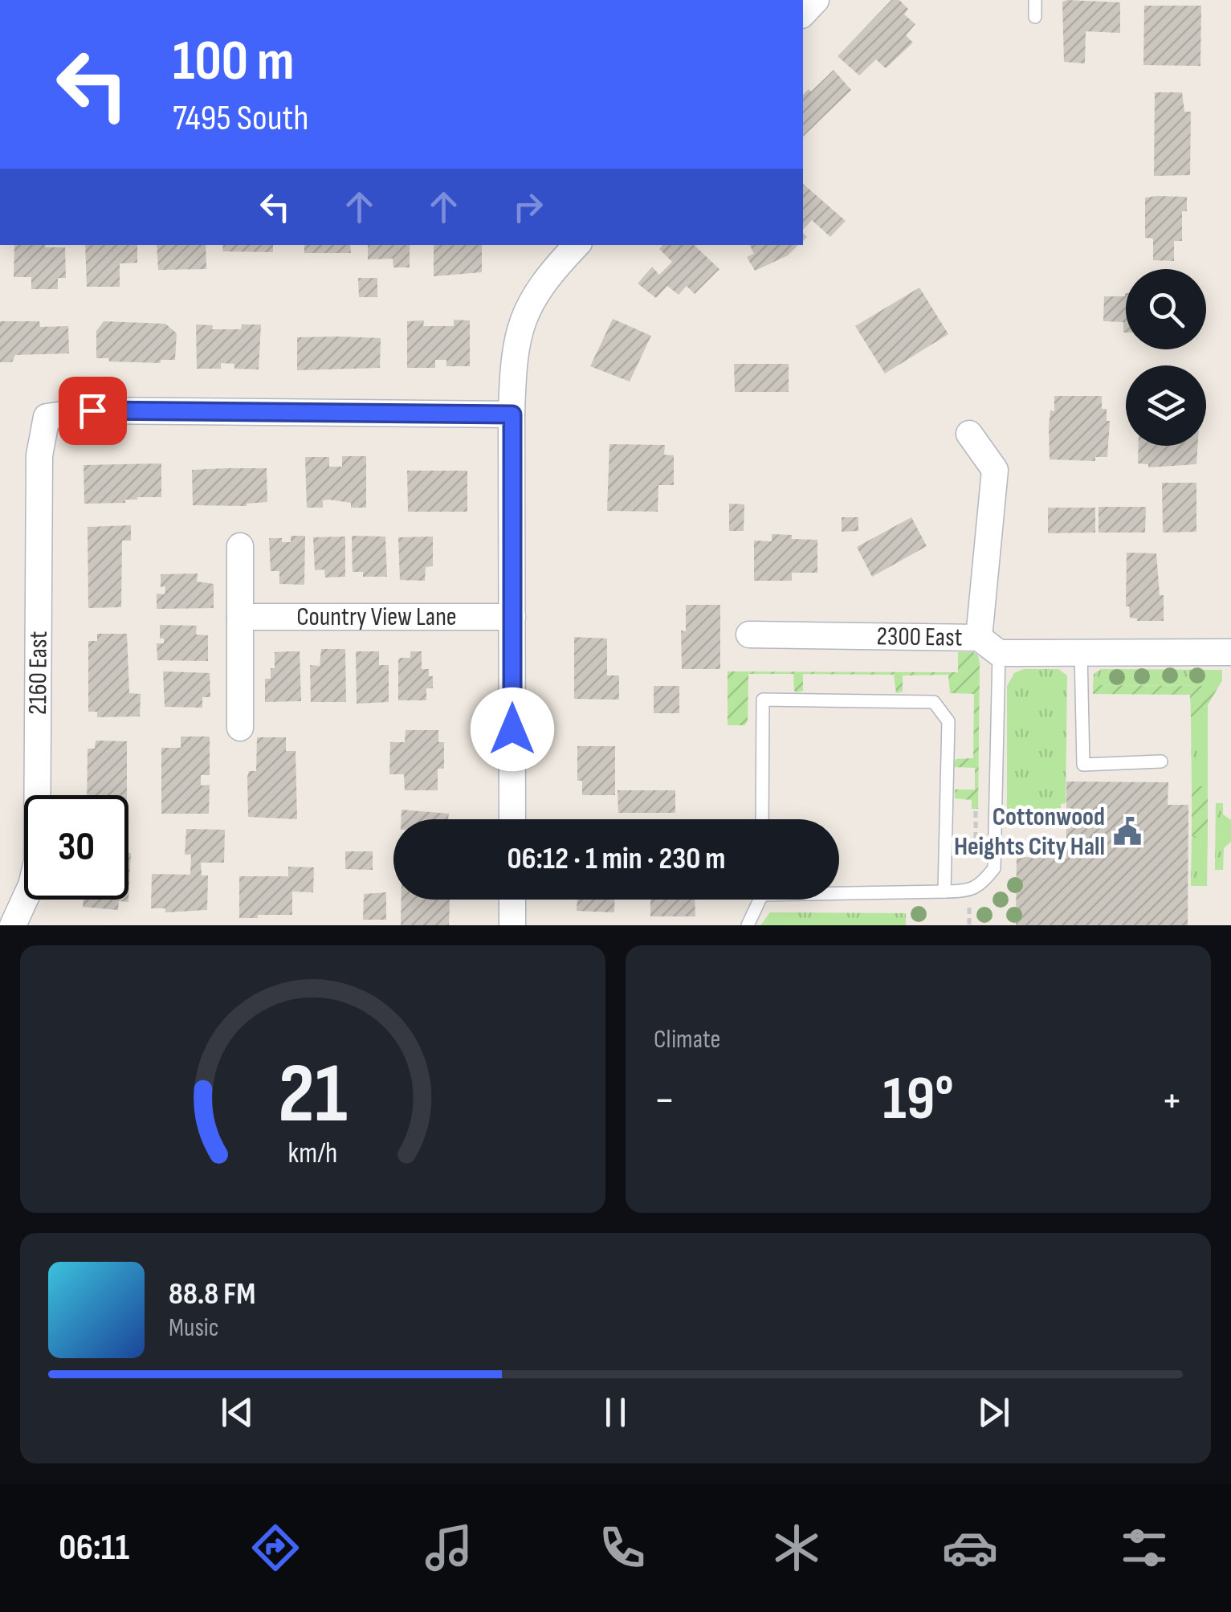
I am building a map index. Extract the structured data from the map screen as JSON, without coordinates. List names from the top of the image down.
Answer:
{
  "streets": {
    "street": ["Country View Lane", "2300 East", "2160 East"]
  },
  "places": {
    "public building": ["Cottonwood Heights City Hall"]
  },
  "page": {
    "turn": ["100 m", "7495 South"],
    "limit": "30",
    "trip": "06:12 · 1 min · 230 m",
    "tile": "Climate",
    "heat": ["−", "19°", "+"],
    "song": ["88.8 FM", "Music"],
    "tabs": "06:11",
    "gauge": ["21", "km/h"]
  }
}
